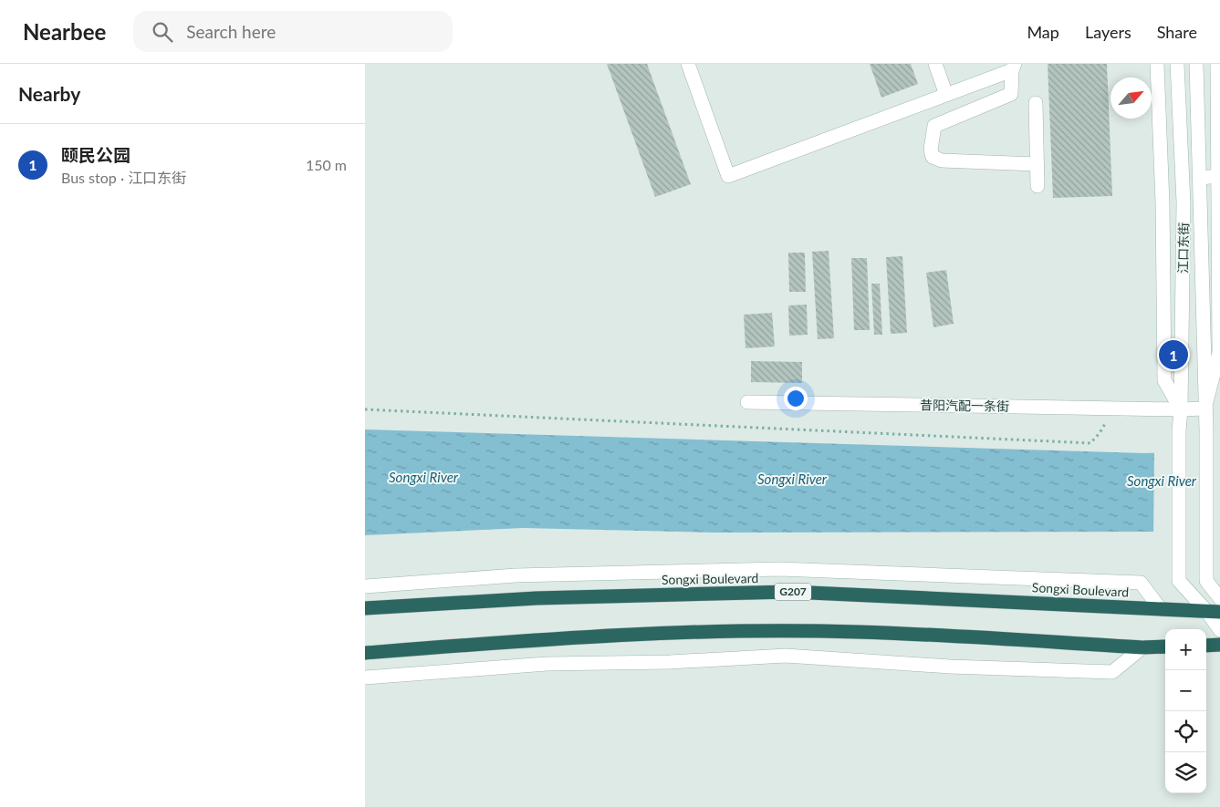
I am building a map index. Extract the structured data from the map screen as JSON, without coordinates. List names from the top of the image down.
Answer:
{
  "streets": {
    "highway": ["Songxi Boulevard", "G207"],
    "main road": ["江口东街", "昔阳汽配一条街"]
  },
  "crossings": [
    ["江口东街", "昔阳汽配一条街"],
    ["江口东街", "Songxi Boulevard"]
  ],
  "water": ["Songxi River"],
  "north": "top right",
  "page": {
    "header": "Nearbee",
    "search": "Search here",
    "nav": ["Map", "Layers", "Share"],
    "heading": "Nearby",
    "list": [
      {
        "mark": "1",
        "name": "颐民公园",
        "note": "Bus stop · 江口东街",
        "value": "150 m"
      }
    ],
    "pins": "1",
    "map_buttons": ["+", "−"]
  }
}
